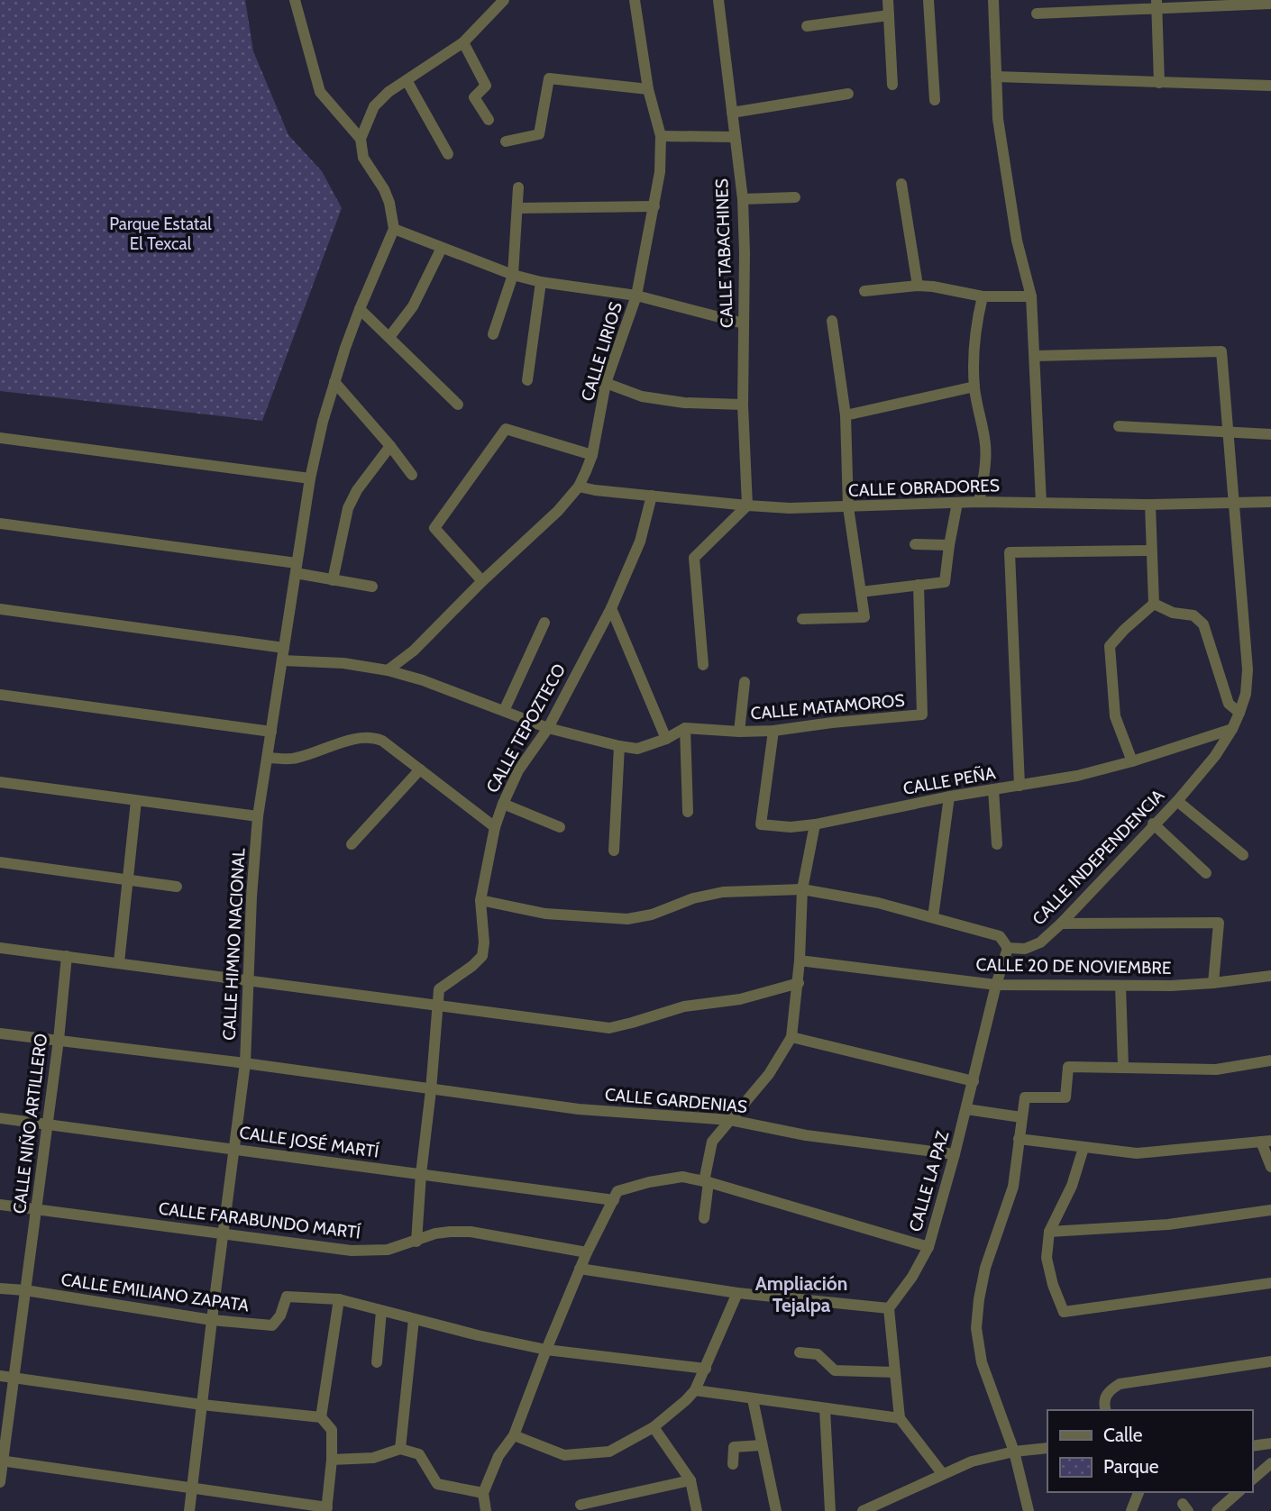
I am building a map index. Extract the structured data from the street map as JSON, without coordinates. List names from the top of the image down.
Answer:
{
  "streets": {
    "street": [
      "CALLE TABACHINES",
      "CALLE LIRIOS",
      "CALLE OBRADORES",
      "CALLE MATAMOROS",
      "CALLE TEPOZTECO",
      "CALLE PEÑA",
      "CALLE INDEPENDENCIA",
      "CALLE HIMNO NACIONAL",
      "CALLE 20 DE NOVIEMBRE",
      "CALLE GARDENIAS",
      "CALLE NIÑO ARTILLERO",
      "CALLE JOSÉ MARTÍ",
      "CALLE LA PAZ",
      "CALLE FARABUNDO MARTÍ",
      "CALLE EMILIANO ZAPATA"
    ]
  },
  "crossings": [
    ["CALLE TABACHINES", "CALLE OBRADORES"],
    ["CALLE LIRIOS", "CALLE OBRADORES"],
    ["CALLE OBRADORES", "CALLE TEPOZTECO"],
    ["CALLE OBRADORES", "CALLE INDEPENDENCIA"],
    ["CALLE MATAMOROS", "CALLE PEÑA"],
    ["CALLE PEÑA", "CALLE INDEPENDENCIA"],
    ["CALLE INDEPENDENCIA", "CALLE LA PAZ"],
    ["CALLE HIMNO NACIONAL", "CALLE GARDENIAS"],
    ["CALLE HIMNO NACIONAL", "CALLE JOSÉ MARTÍ"],
    ["CALLE HIMNO NACIONAL", "CALLE FARABUNDO MARTÍ"],
    ["CALLE HIMNO NACIONAL", "CALLE EMILIANO ZAPATA"],
    ["CALLE 20 DE NOVIEMBRE", "CALLE LA PAZ"],
    ["CALLE GARDENIAS", "CALLE NIÑO ARTILLERO"],
    ["CALLE GARDENIAS", "CALLE LA PAZ"],
    ["CALLE NIÑO ARTILLERO", "CALLE JOSÉ MARTÍ"],
    ["CALLE NIÑO ARTILLERO", "CALLE FARABUNDO MARTÍ"],
    ["CALLE NIÑO ARTILLERO", "CALLE EMILIANO ZAPATA"]
  ],
  "districts": ["Ampliación Tejalpa"],
  "parks": ["Parque Estatal El Texcal"],
  "legend": ["Calle", "Parque"]
}
